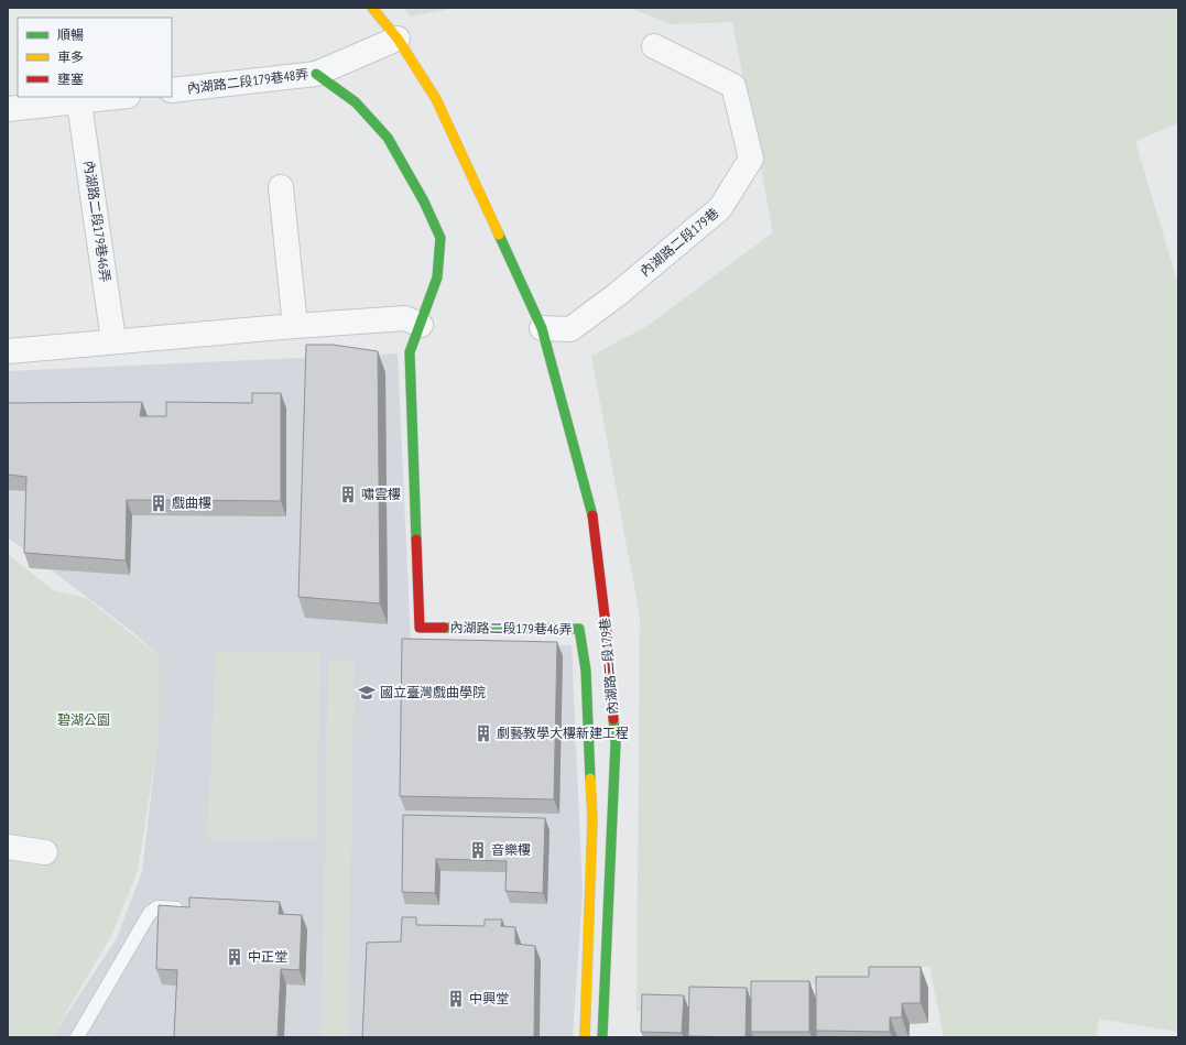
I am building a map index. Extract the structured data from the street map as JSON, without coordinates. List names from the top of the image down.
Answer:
{
  "streets": {
    "street": ["內湖路二段179巷48弄", "內湖路二段179巷46弄", "內湖路二段179巷"]
  },
  "crossings": [
    ["內湖路二段179巷48弄", "內湖路二段179巷46弄"],
    ["內湖路二段179巷48弄", "內湖路二段179巷"]
  ],
  "parks": ["碧湖公園"],
  "places": {
    "building": [
      "嘯雲樓",
      "戲曲樓",
      "劇藝教學大樓新建工程",
      "音樂樓",
      "中正堂",
      "中興堂"
    ],
    "school or university": ["國立臺灣戲曲學院"]
  },
  "legend": ["順暢", "車多", "壅塞"]
}
